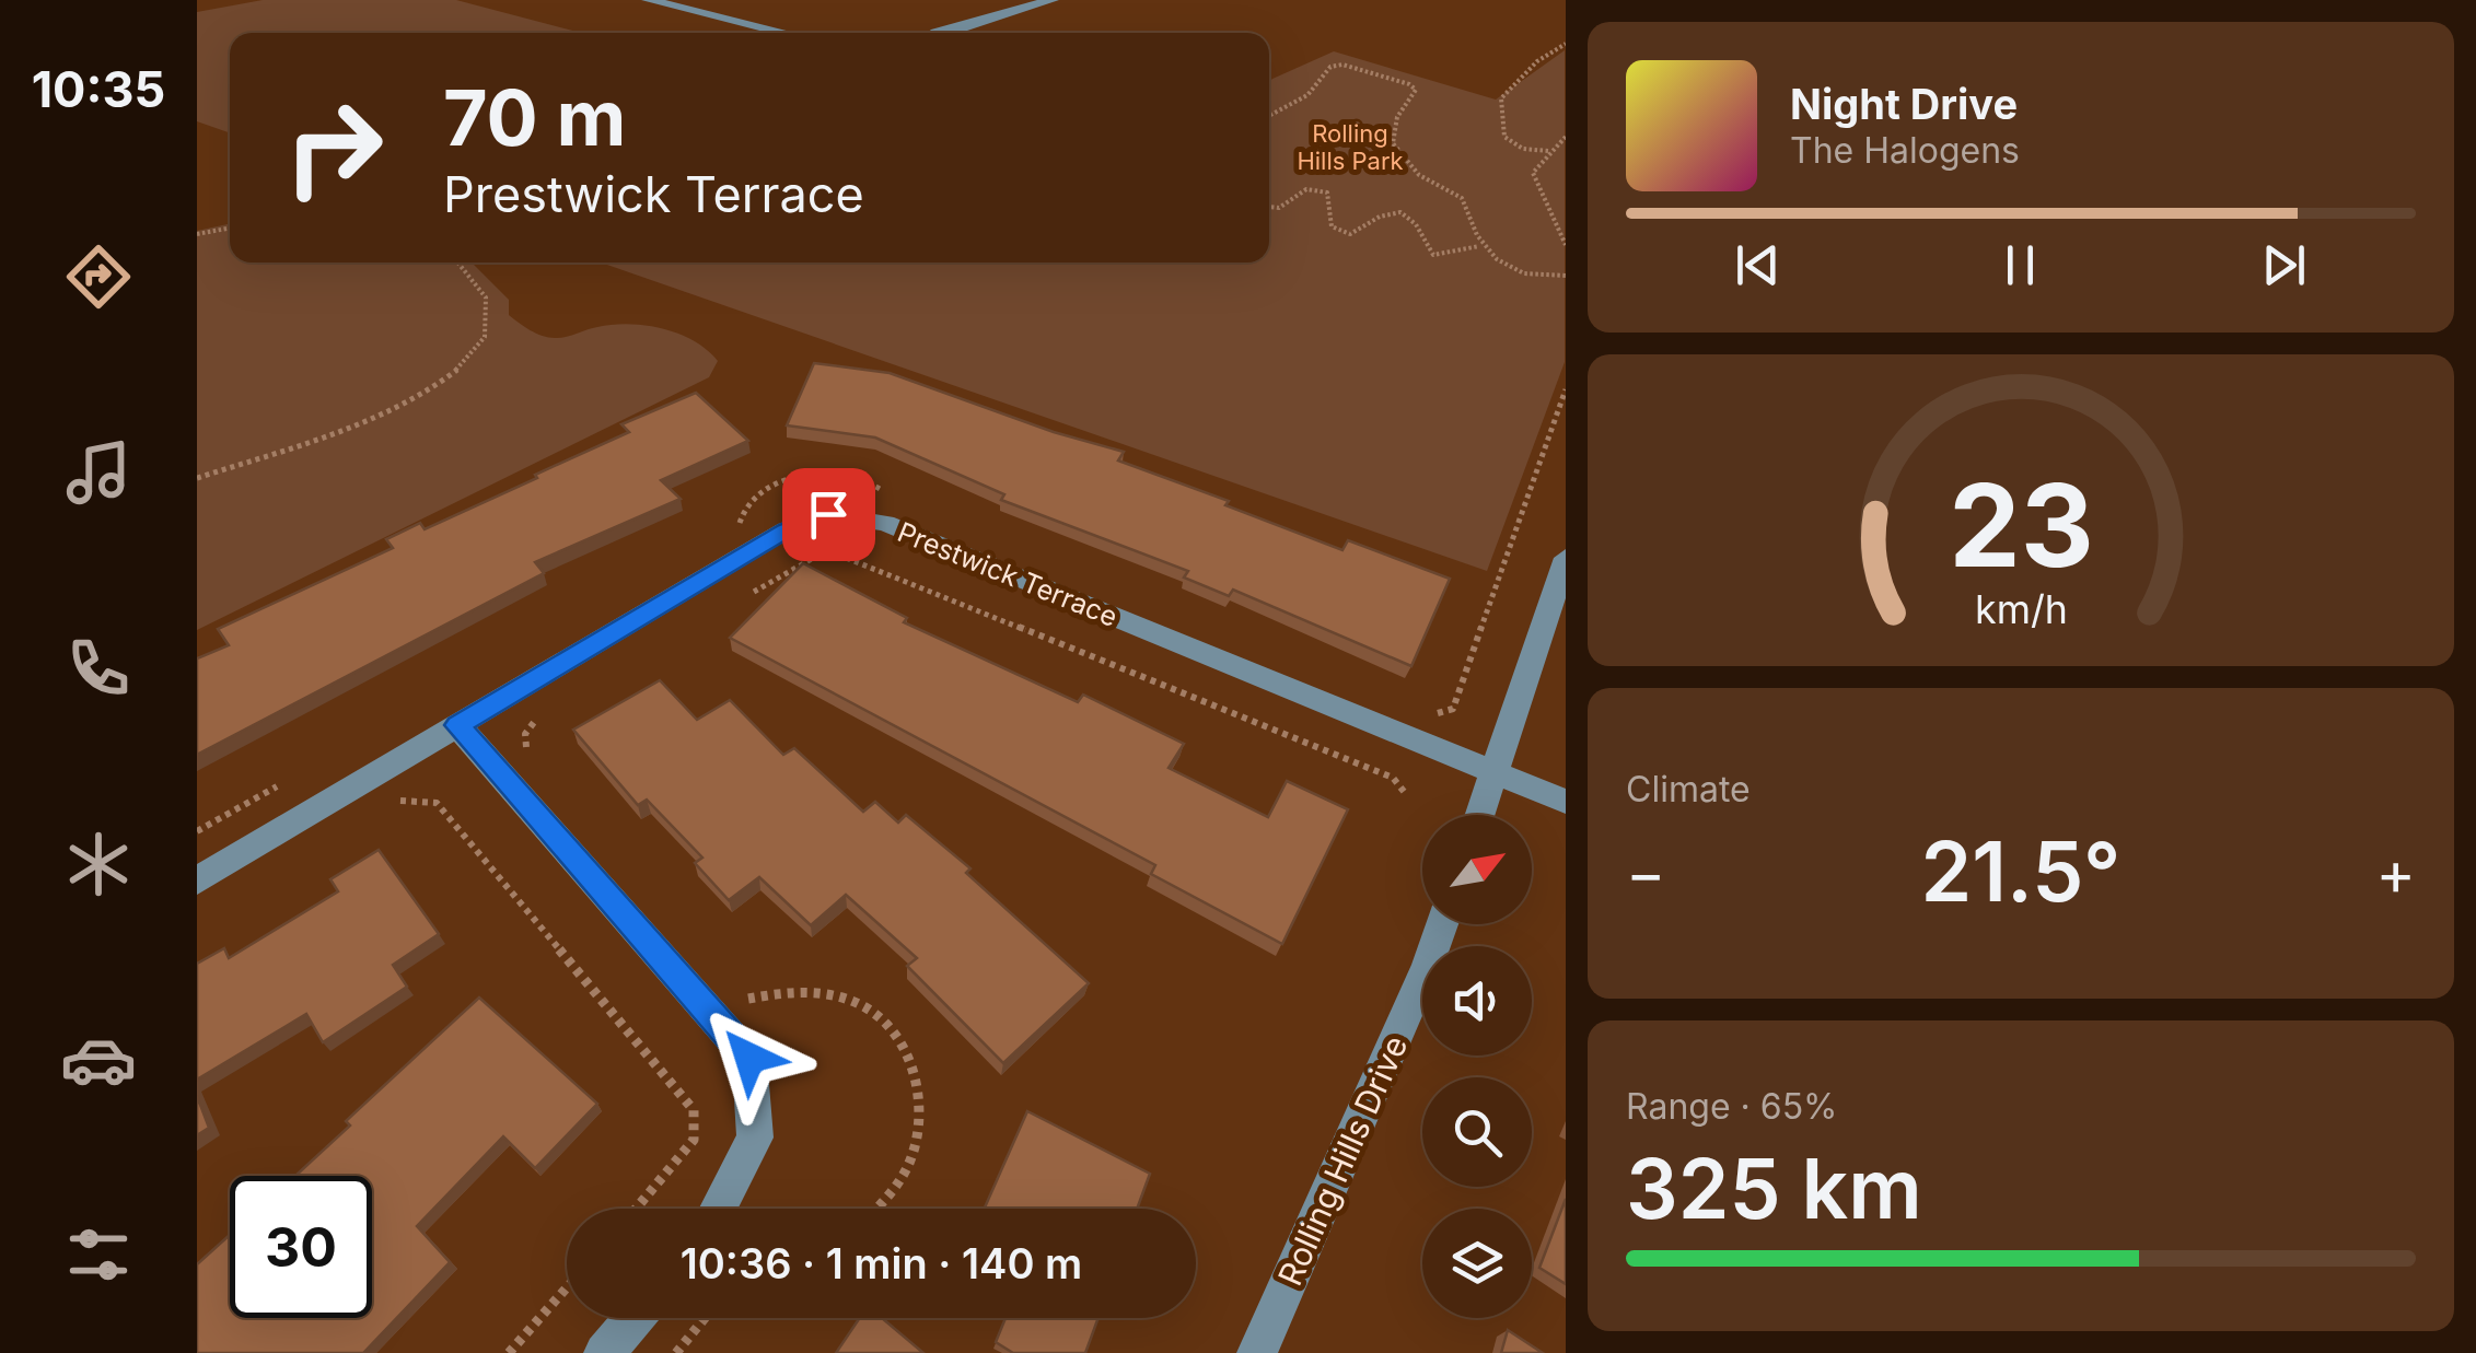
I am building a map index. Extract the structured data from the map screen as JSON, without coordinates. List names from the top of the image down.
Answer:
{
  "streets": {
    "street": ["Prestwick Terrace", "Rolling Hills Drive"]
  },
  "parks": ["Rolling Hills Park"],
  "north": "top right",
  "page": {
    "tabs": "10:35",
    "turn": ["70 m", "Prestwick Terrace"],
    "song": ["Night Drive", "The Halogens"],
    "tile": [
      "Climate",
      ["Range · 65%", "325 km"]
    ],
    "heat": ["−", "21.5°", "+"],
    "limit": "30",
    "trip": "10:36 · 1 min · 140 m",
    "gauge": ["23", "km/h"]
  }
}
